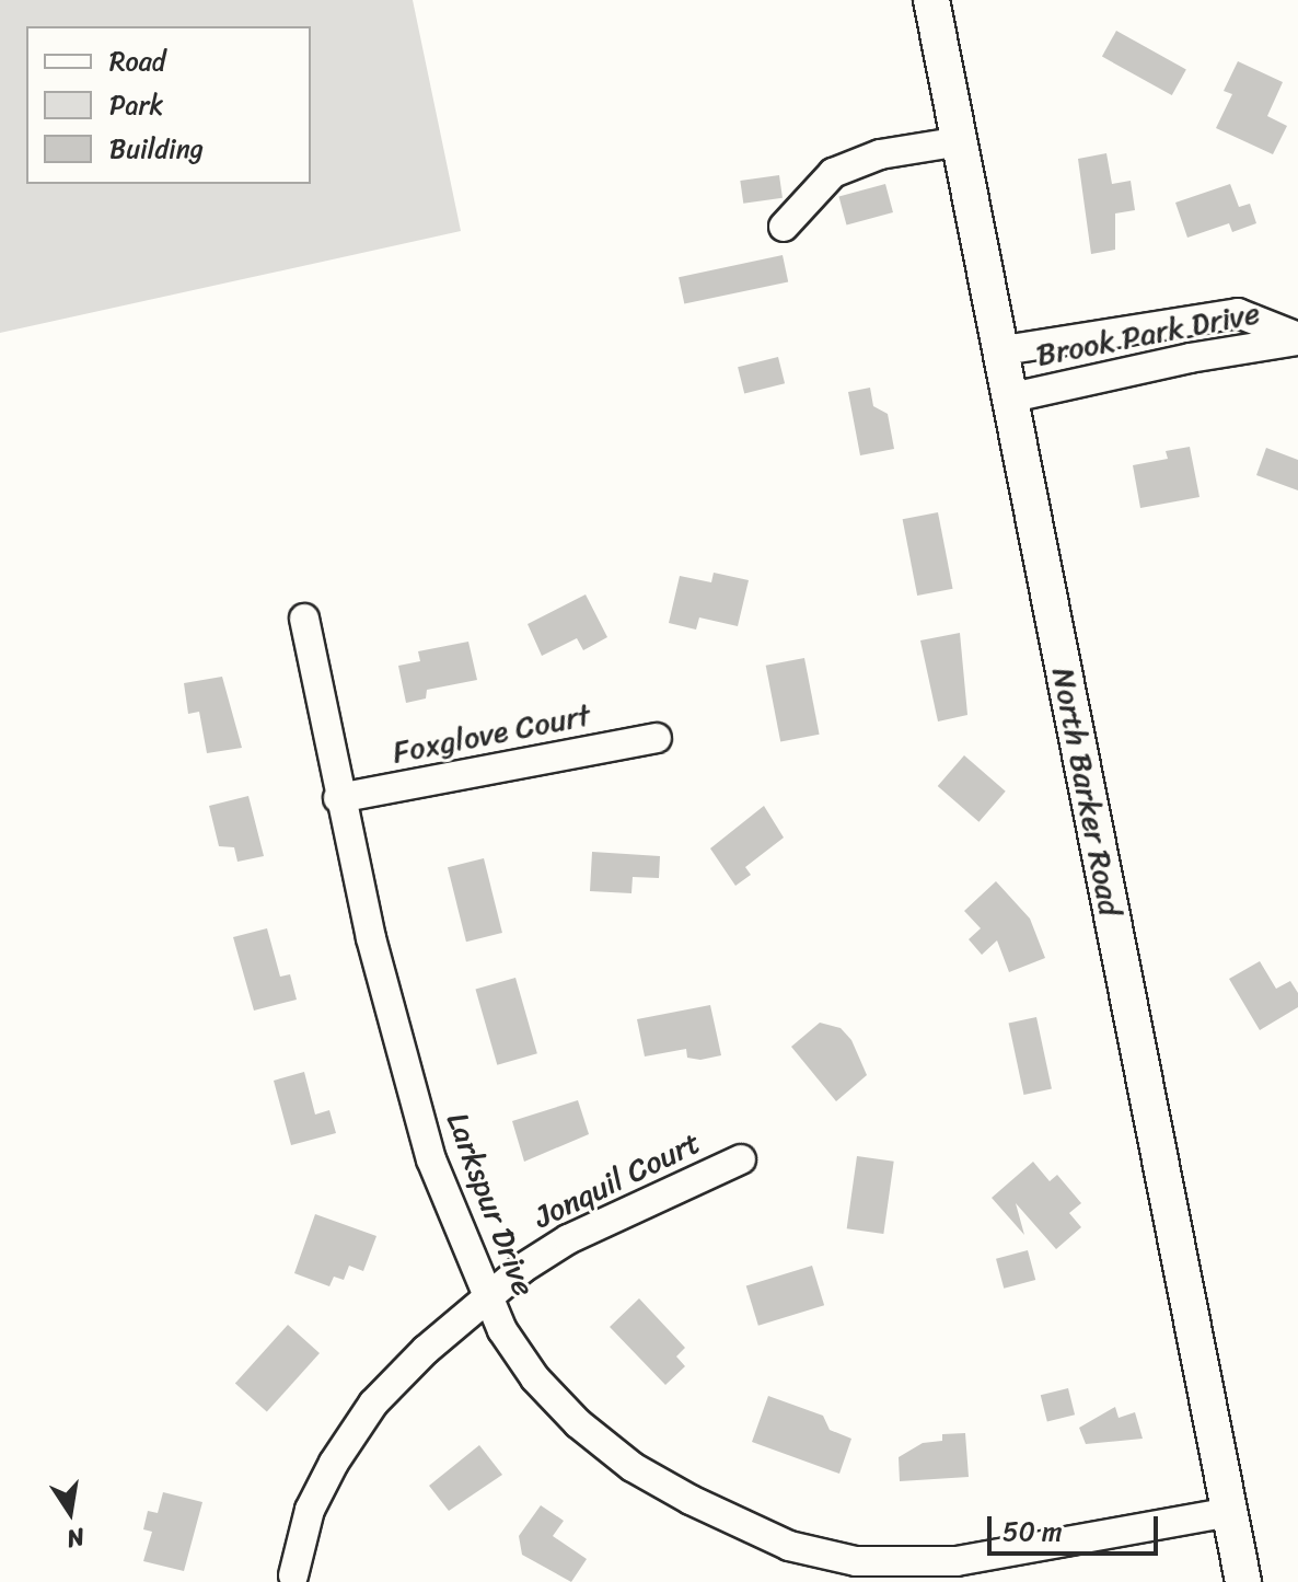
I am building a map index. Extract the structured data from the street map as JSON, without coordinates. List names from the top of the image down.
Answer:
{
  "streets": {
    "main road": ["North Barker Road"],
    "street": [
      "Brook Park Drive",
      "Foxglove Court",
      "Jonquil Court",
      "Larkspur Drive"
    ]
  },
  "crossings": [
    ["Brook Park Drive", "North Barker Road"],
    ["Foxglove Court", "Larkspur Drive"],
    ["North Barker Road", "Larkspur Drive"],
    ["Jonquil Court", "Larkspur Drive"]
  ],
  "legend": ["Road", "Park", "Building"],
  "scale_bar": "50 m",
  "north": "bottom"
}
